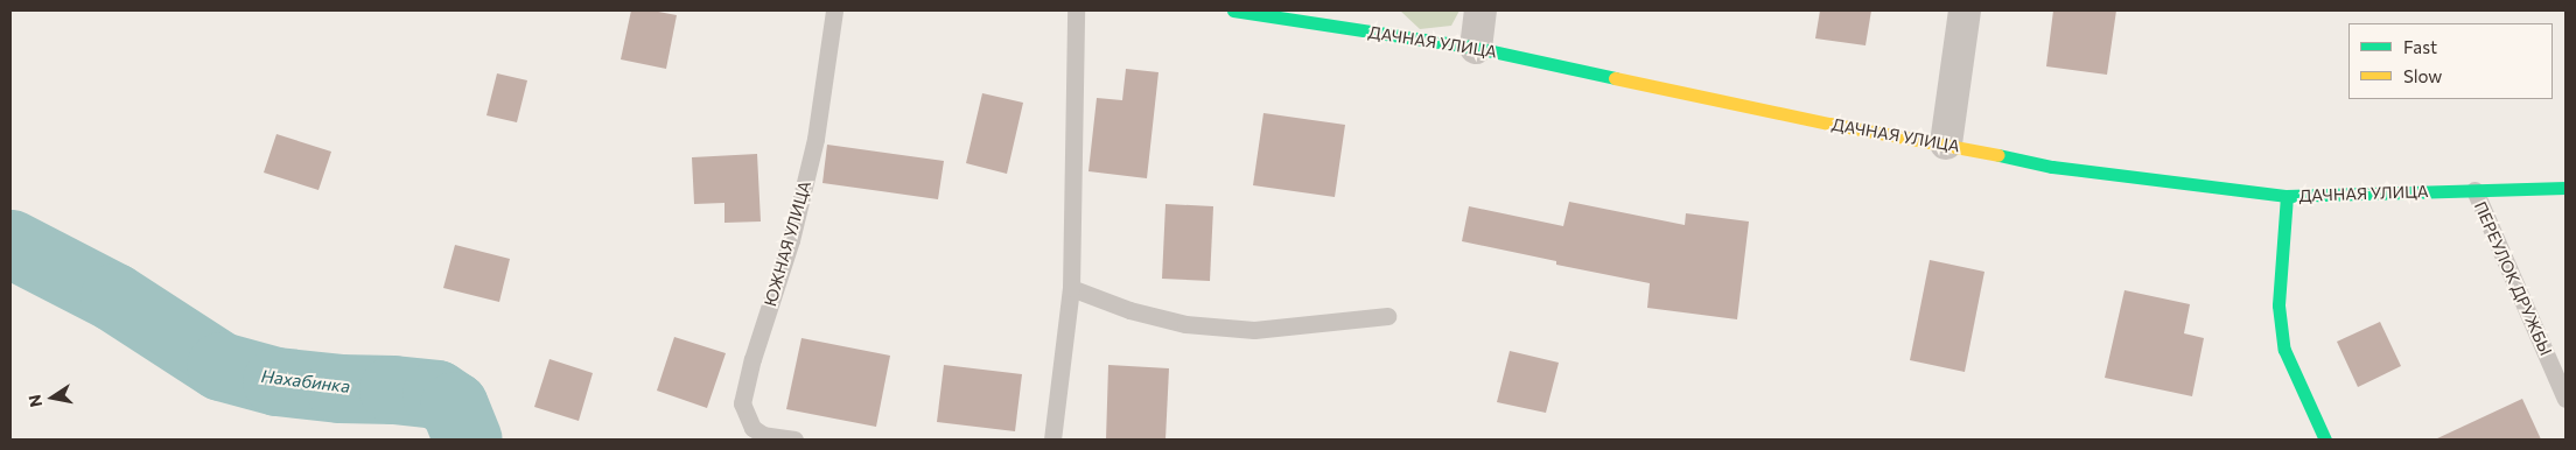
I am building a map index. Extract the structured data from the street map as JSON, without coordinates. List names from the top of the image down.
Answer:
{
  "streets": {
    "street": ["ДАЧНАЯ УЛИЦА"],
    "lane": ["ЮЖНАЯ УЛИЦА", "ПЕРЕУЛОК ДРУЖБЫ"]
  },
  "crossings": [
    ["ДАЧНАЯ УЛИЦА", "ПЕРЕУЛОК ДРУЖБЫ"]
  ],
  "water": ["Нахабинка"],
  "legend": ["Fast", "Slow"],
  "north": "left"
}
